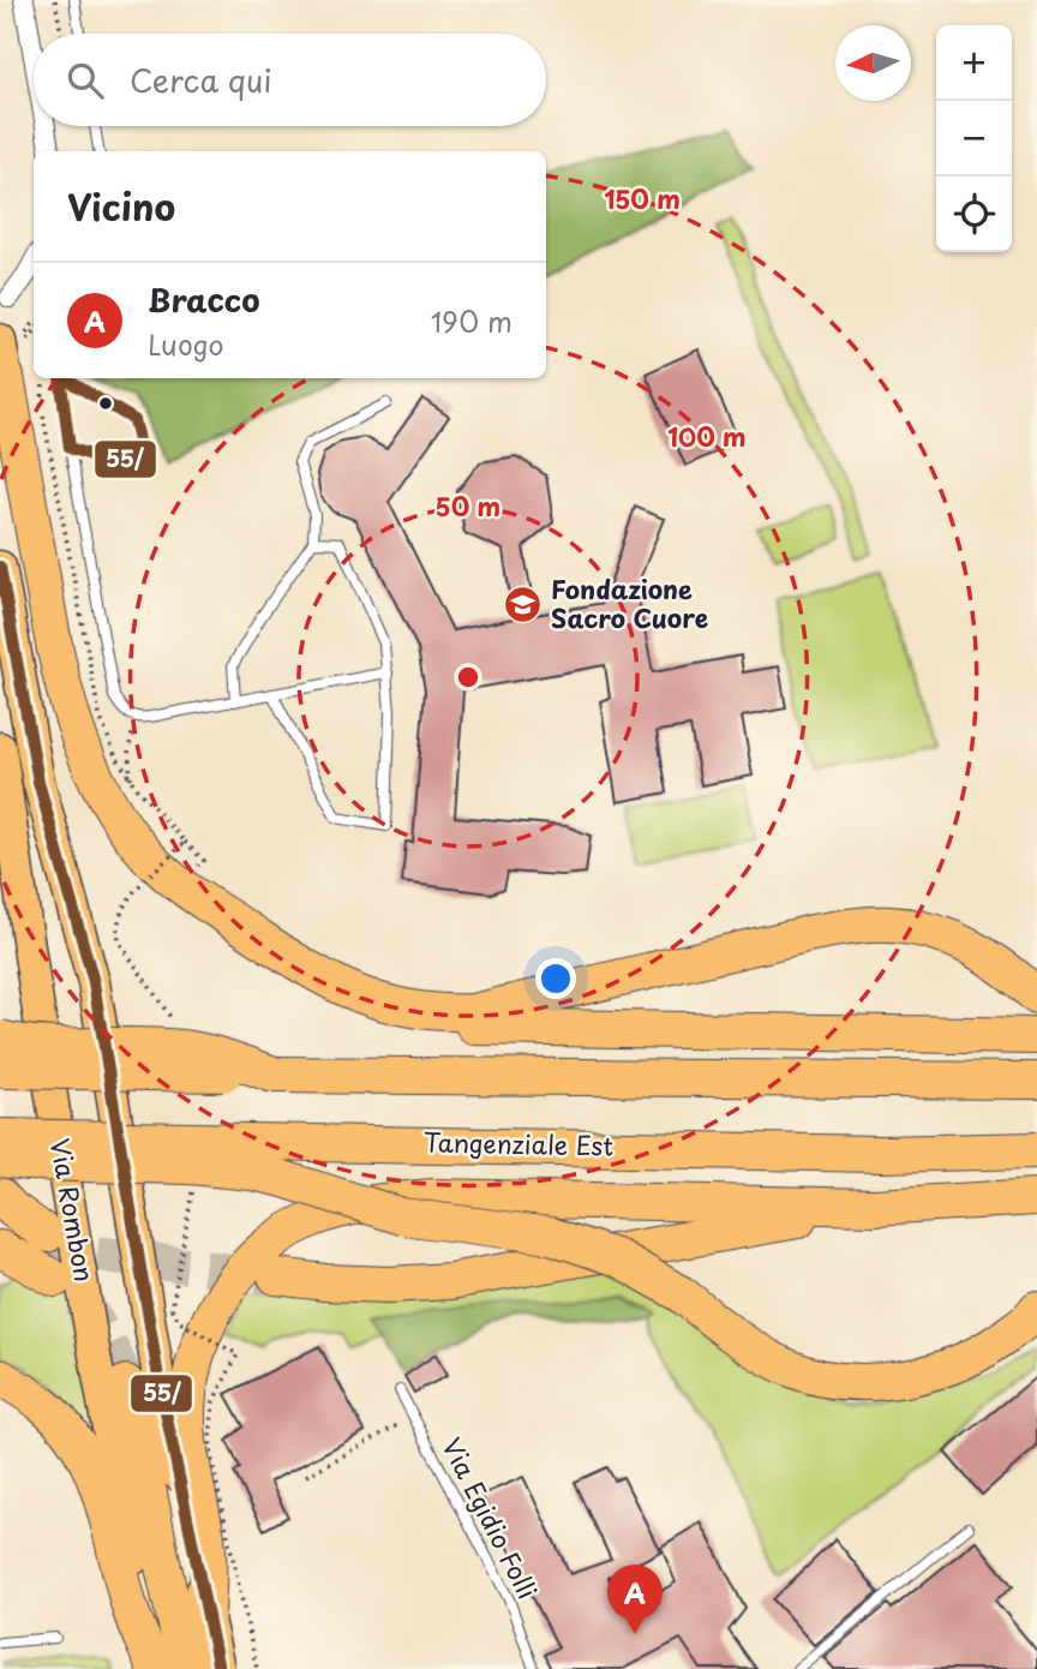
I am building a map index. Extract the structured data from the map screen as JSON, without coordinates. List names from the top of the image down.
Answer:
{
  "streets": {
    "highway": ["Tangenziale Est"],
    "main road": ["Via Rombon"],
    "lane": ["Via Egidio Folli"]
  },
  "places": {
    "school or university": ["Fondazione Sacro Cuore"]
  },
  "lines": ["transit line 55/"],
  "north": "left",
  "page": {
    "map_buttons": ["+", "−"],
    "search": "Cerca qui",
    "heading": "Vicino",
    "list": [
      {
        "mark": "A",
        "name": "Bracco",
        "note": "Luogo",
        "value": "190 m"
      }
    ],
    "pins": "A"
  },
  "rings": ["150 m", "100 m", "50 m"]
}
